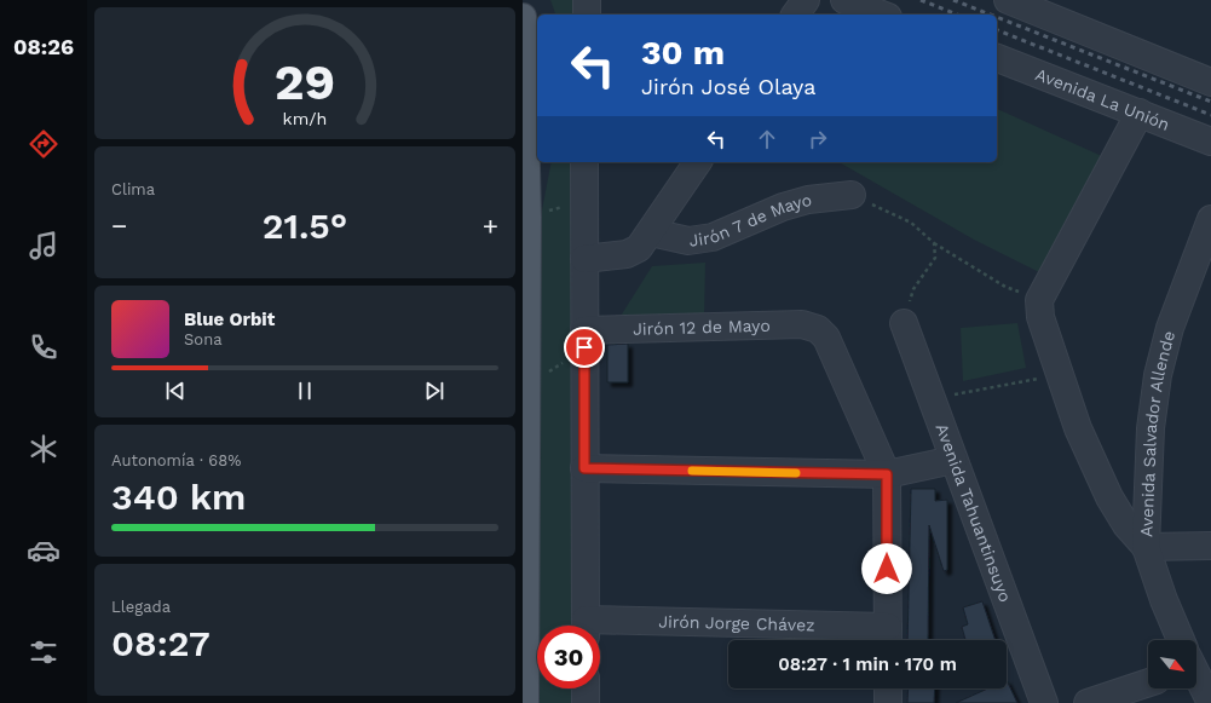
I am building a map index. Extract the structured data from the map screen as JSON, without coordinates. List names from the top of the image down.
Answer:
{
  "streets": {
    "street": [
      "Avenida La Unión",
      "Jirón 7 de Mayo",
      "Jirón 12 de Mayo",
      "Avenida Salvador Allende",
      "Avenida Tahuantinsuyo",
      "Jirón Jorge Chávez"
    ]
  },
  "north": "bottom right",
  "page": {
    "tabs": "08:26",
    "turn": ["30 m", "Jirón José Olaya"],
    "tile": [
      "Clima",
      ["Autonomía · 68%", "340 km"],
      ["Llegada", "08:27"]
    ],
    "heat": ["−", "21.5°", "+"],
    "song": ["Blue Orbit", "Sona"],
    "limit": "30",
    "trip": "08:27 · 1 min · 170 m",
    "gauge": ["29", "km/h"]
  }
}
